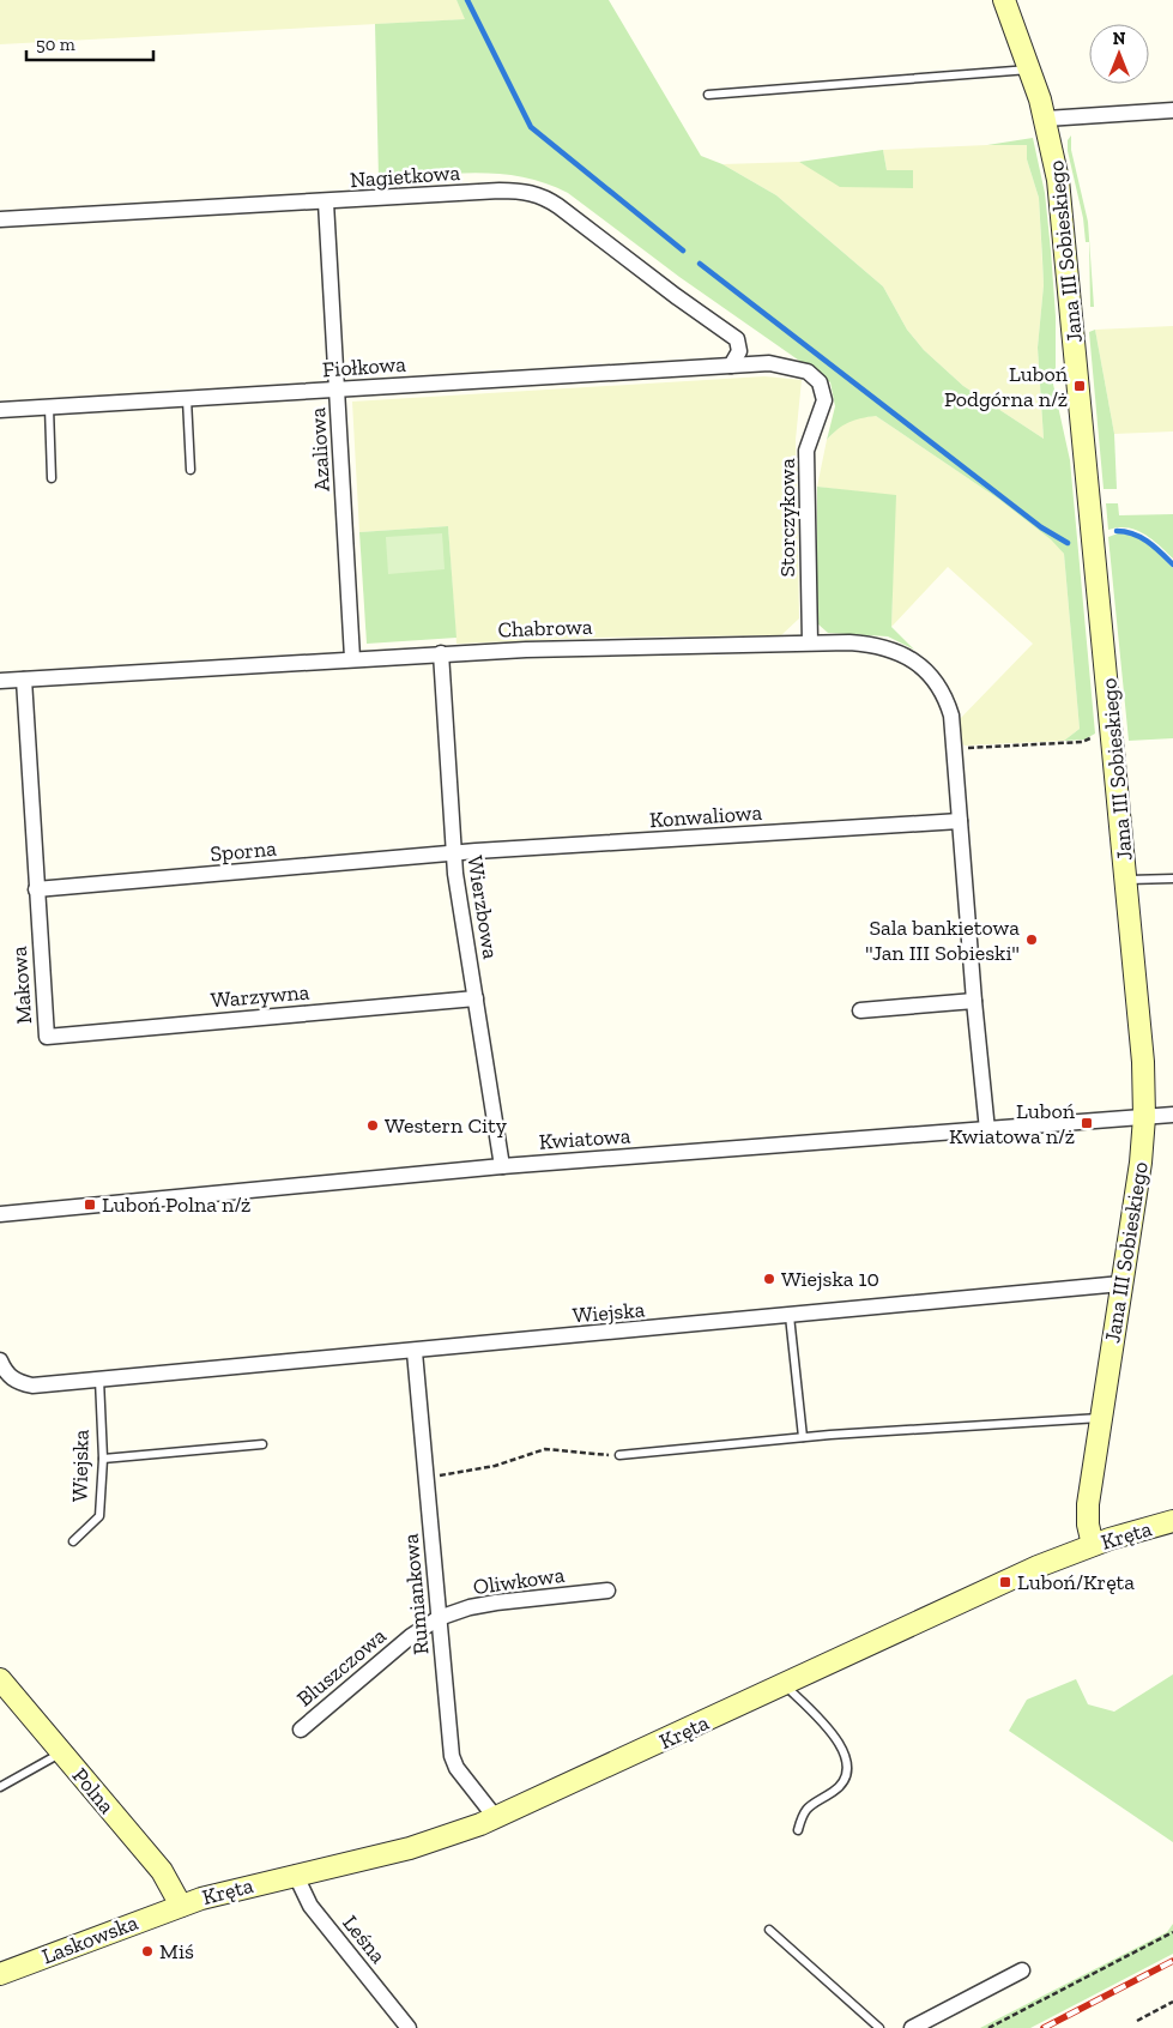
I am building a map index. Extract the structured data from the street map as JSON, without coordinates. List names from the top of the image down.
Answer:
{
  "streets": {
    "street": [
      "Nagietkowa",
      "Jana III Sobieskiego",
      "Fiołkowa",
      "Azaliowa",
      "Storczykowa",
      "Chabrowa",
      "Konwaliowa",
      "Sporna",
      "Wierzbowa",
      "Makowa",
      "Warzywna",
      "Kwiatowa",
      "Wiejska",
      "Kręta",
      "Oliwkowa",
      "Rumiankowa",
      "Bluszczowa",
      "Polna",
      "Laskowska",
      "Leśna"
    ]
  },
  "crossings": [
    ["Nagietkowa", "Fiołkowa"],
    ["Nagietkowa", "Azaliowa"],
    ["Nagietkowa", "Storczykowa"],
    ["Jana III Sobieskiego", "Kwiatowa"],
    ["Jana III Sobieskiego", "Wiejska"],
    ["Jana III Sobieskiego", "Kręta"],
    ["Fiołkowa", "Azaliowa"],
    ["Fiołkowa", "Storczykowa"],
    ["Azaliowa", "Chabrowa"],
    ["Storczykowa", "Chabrowa"],
    ["Chabrowa", "Konwaliowa"],
    ["Chabrowa", "Wierzbowa"],
    ["Chabrowa", "Makowa"],
    ["Chabrowa", "Kwiatowa"],
    ["Konwaliowa", "Sporna"],
    ["Konwaliowa", "Wierzbowa"],
    ["Sporna", "Wierzbowa"],
    ["Sporna", "Makowa"],
    ["Wierzbowa", "Warzywna"],
    ["Wierzbowa", "Kwiatowa"],
    ["Makowa", "Warzywna"],
    ["Wiejska", "Rumiankowa"],
    ["Kręta", "Rumiankowa"],
    ["Kręta", "Polna"],
    ["Kręta", "Laskowska"],
    ["Kręta", "Leśna"],
    ["Oliwkowa", "Rumiankowa"],
    ["Oliwkowa", "Bluszczowa"],
    ["Rumiankowa", "Bluszczowa"],
    ["Polna", "Laskowska"]
  ],
  "places": {
    "transit": [
      "Luboń Podgórna n/ż",
      "Luboń Kwiatowa n/ż",
      "Luboń Polna n/ż",
      "Luboń/Kręta"
    ],
    "other": [
      "Sala bankietowa \"Jan III Sobieski\"",
      "Western City",
      "Wiejska 10",
      "Miś"
    ]
  },
  "scale_bar": "50 m",
  "north": "top"
}
